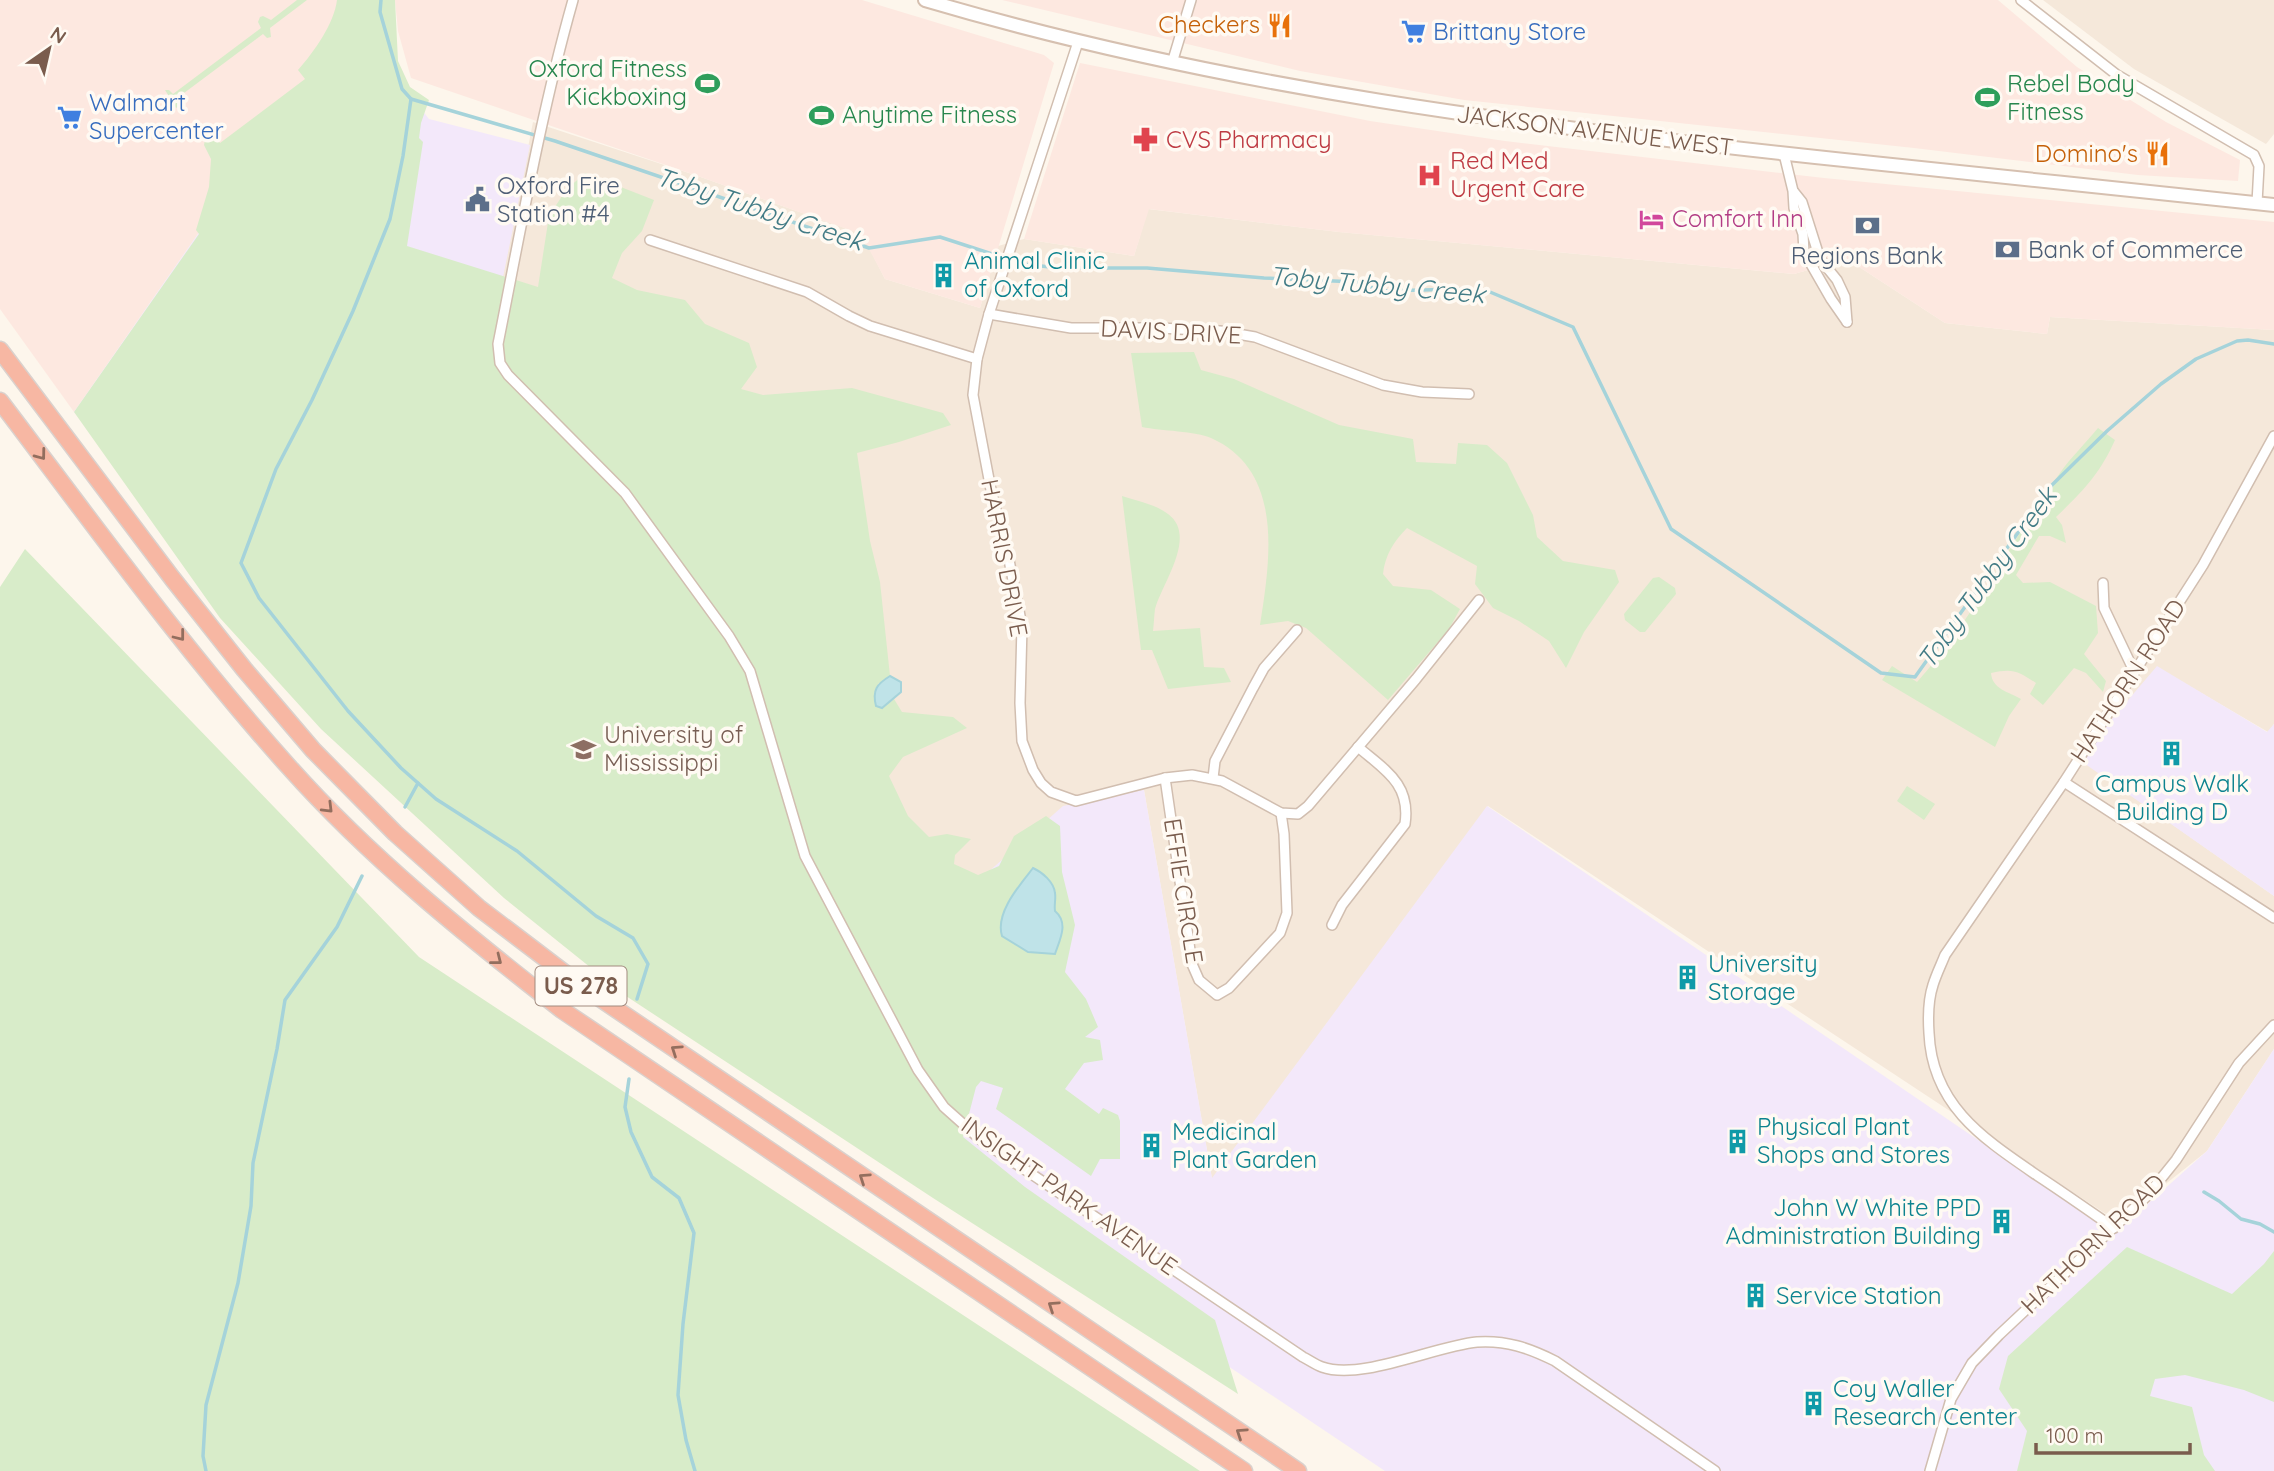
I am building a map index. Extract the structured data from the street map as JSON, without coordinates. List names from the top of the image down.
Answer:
{
  "streets": {
    "highway": ["US 278"],
    "main road": ["JACKSON AVENUE WEST"],
    "street": [
      "DAVIS DRIVE",
      "HARRIS DRIVE",
      "HATHORN ROAD",
      "EFFIE CIRCLE",
      "INSIGHT PARK AVENUE"
    ]
  },
  "crossings": [
    ["JACKSON AVENUE WEST", "HARRIS DRIVE"],
    ["DAVIS DRIVE", "HARRIS DRIVE"],
    ["HARRIS DRIVE", "EFFIE CIRCLE"]
  ],
  "water": ["Toby Tubby Creek"],
  "places": {
    "restaurant": ["Checkers", "Domino's"],
    "supermarket": ["Brittany Store", "Walmart Supercenter"],
    "sports": ["Oxford Fitness Kickboxing", "Rebel Body Fitness", "Anytime Fitness"],
    "pharmacy": ["CVS Pharmacy"],
    "hospital": ["Red Med Urgent Care"],
    "public building": ["Oxford Fire Station #4"],
    "hotel": ["Comfort Inn"],
    "bank": ["Regions Bank", "Bank of Commerce"],
    "building": [
      "Animal Clinic of Oxford",
      "Campus Walk Building D",
      "University Storage",
      "Physical Plant Shops and Stores",
      "Medicinal Plant Garden",
      "John W White PPD Administration Building",
      "Service Station",
      "Coy Waller Research Center"
    ],
    "school or university": ["University of Mississippi"]
  },
  "scale_bar": "100 m",
  "north": "top right"
}
